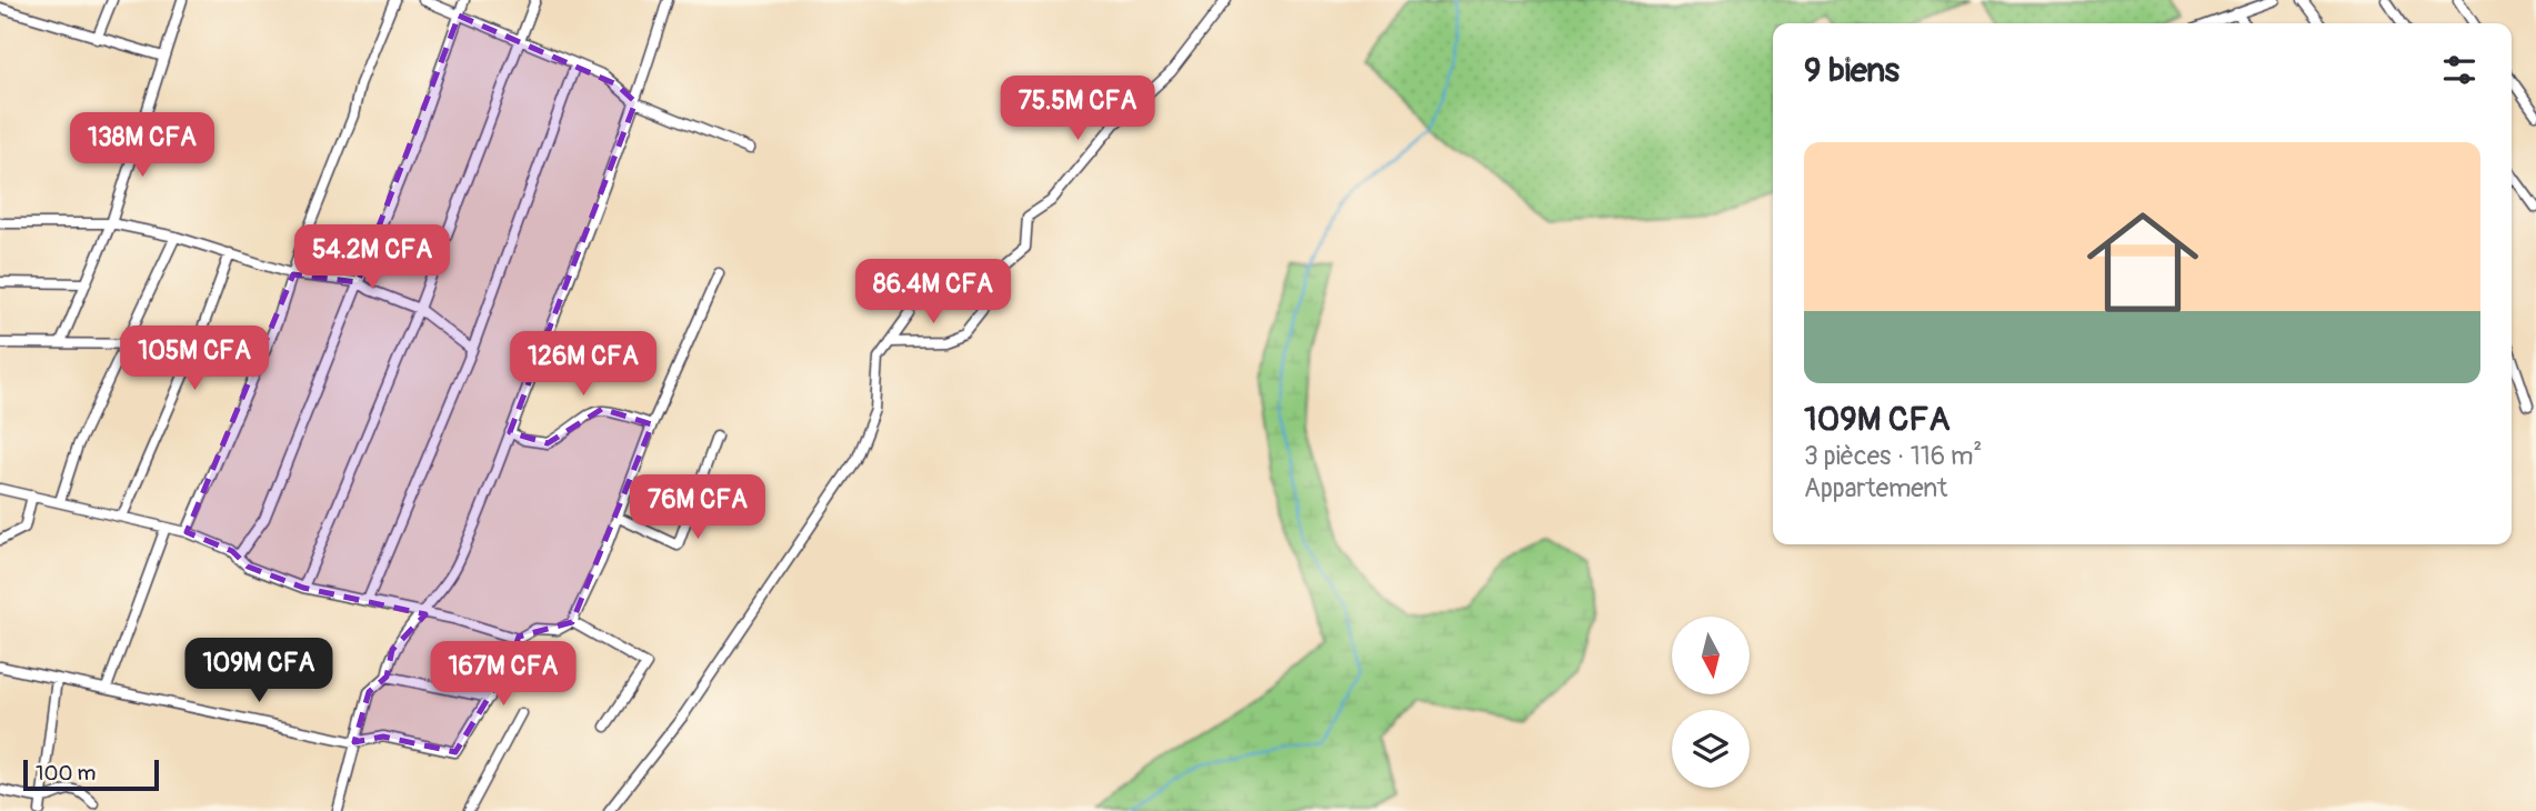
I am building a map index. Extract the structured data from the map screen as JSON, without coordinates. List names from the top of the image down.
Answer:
{
  "scale_bar": "100 m",
  "north": "bottom",
  "page": {
    "heading": "9 biens",
    "price": [
      "75.5M CFA",
      "138M CFA",
      "54.2M CFA",
      "86.4M CFA",
      "105M CFA",
      "126M CFA",
      "76M CFA",
      "109M CFA",
      "167M CFA"
    ],
    "list": [
      {
        "name": "109M CFA",
        "note": "3 pièces · 116 m² · Appartement"
      }
    ],
    "scale": "100 m"
  }
}
